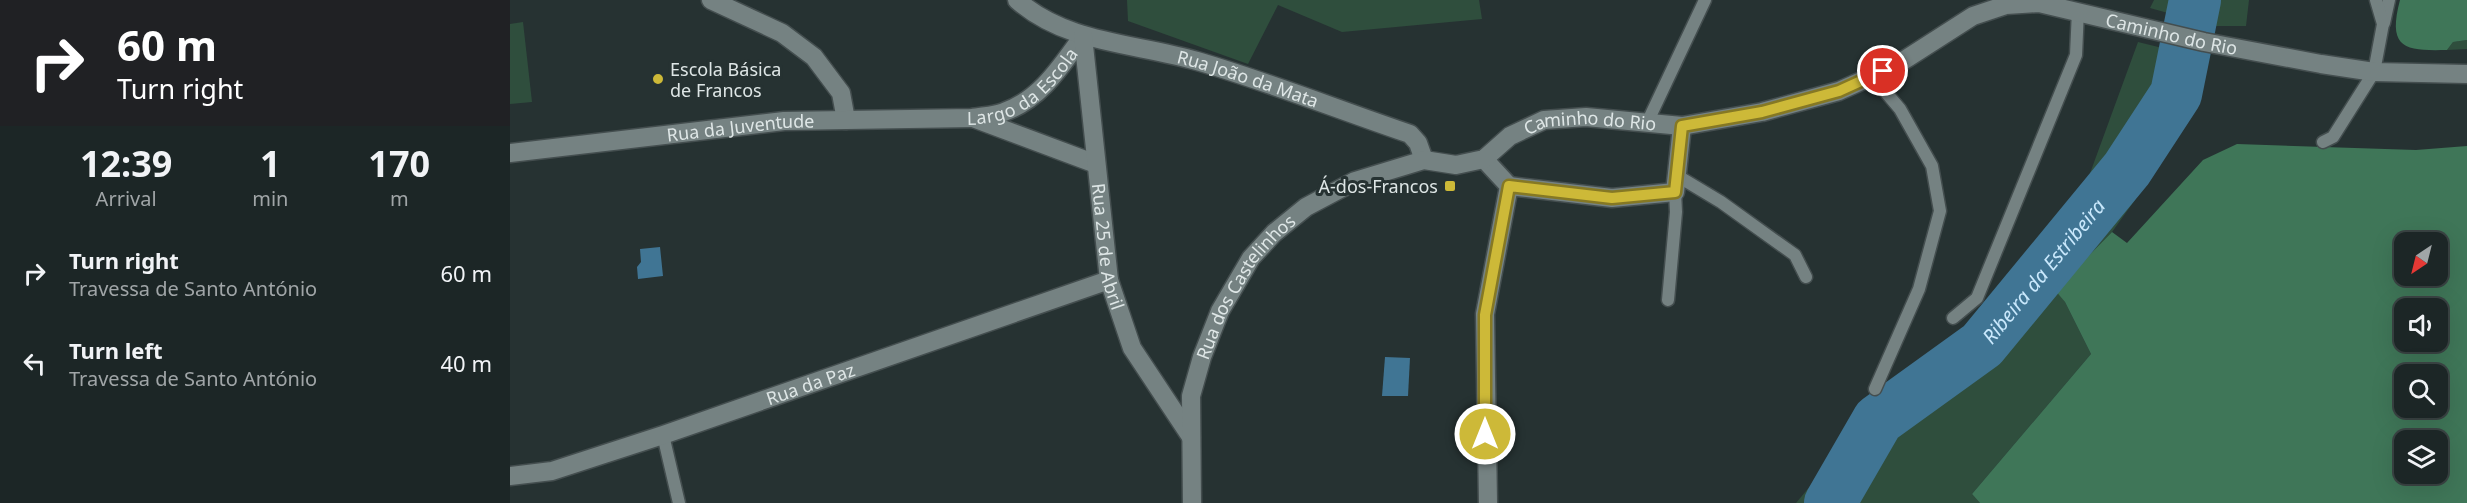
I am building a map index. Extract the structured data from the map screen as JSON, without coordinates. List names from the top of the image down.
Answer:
{
  "streets": {
    "street": [
      "Caminho do Rio",
      "Rua João da Mata",
      "Largo da Escola",
      "Rua da Juventude",
      "Rua 25 de Abril",
      "Rua dos Castelinhos",
      "Rua da Paz"
    ]
  },
  "crossings": [
    ["Rua João da Mata", "Largo da Escola"],
    ["Rua João da Mata", "Rua 25 de Abril"],
    ["Rua João da Mata", "Rua dos Castelinhos"],
    ["Largo da Escola", "Rua da Juventude"],
    ["Largo da Escola", "Rua 25 de Abril"],
    ["Rua 25 de Abril", "Rua dos Castelinhos"],
    ["Rua 25 de Abril", "Rua da Paz"]
  ],
  "water": ["Ribeira da Estribeira"],
  "places": {
    "other": ["Escola Básica de Francos"],
    "transit": ["Á-dos-Francos"]
  },
  "north": "bottom left",
  "page": {
    "turn": ["60 m", "Turn right"],
    "eta": [
      "12:39",
      "Arrival",
      "1",
      "min",
      "170",
      "m"
    ],
    "list": [
      {
        "name": "Turn right",
        "note": "Travessa de Santo António",
        "value": "60 m"
      },
      {
        "name": "Turn left",
        "note": "Travessa de Santo António",
        "value": "40 m"
      }
    ]
  }
}
